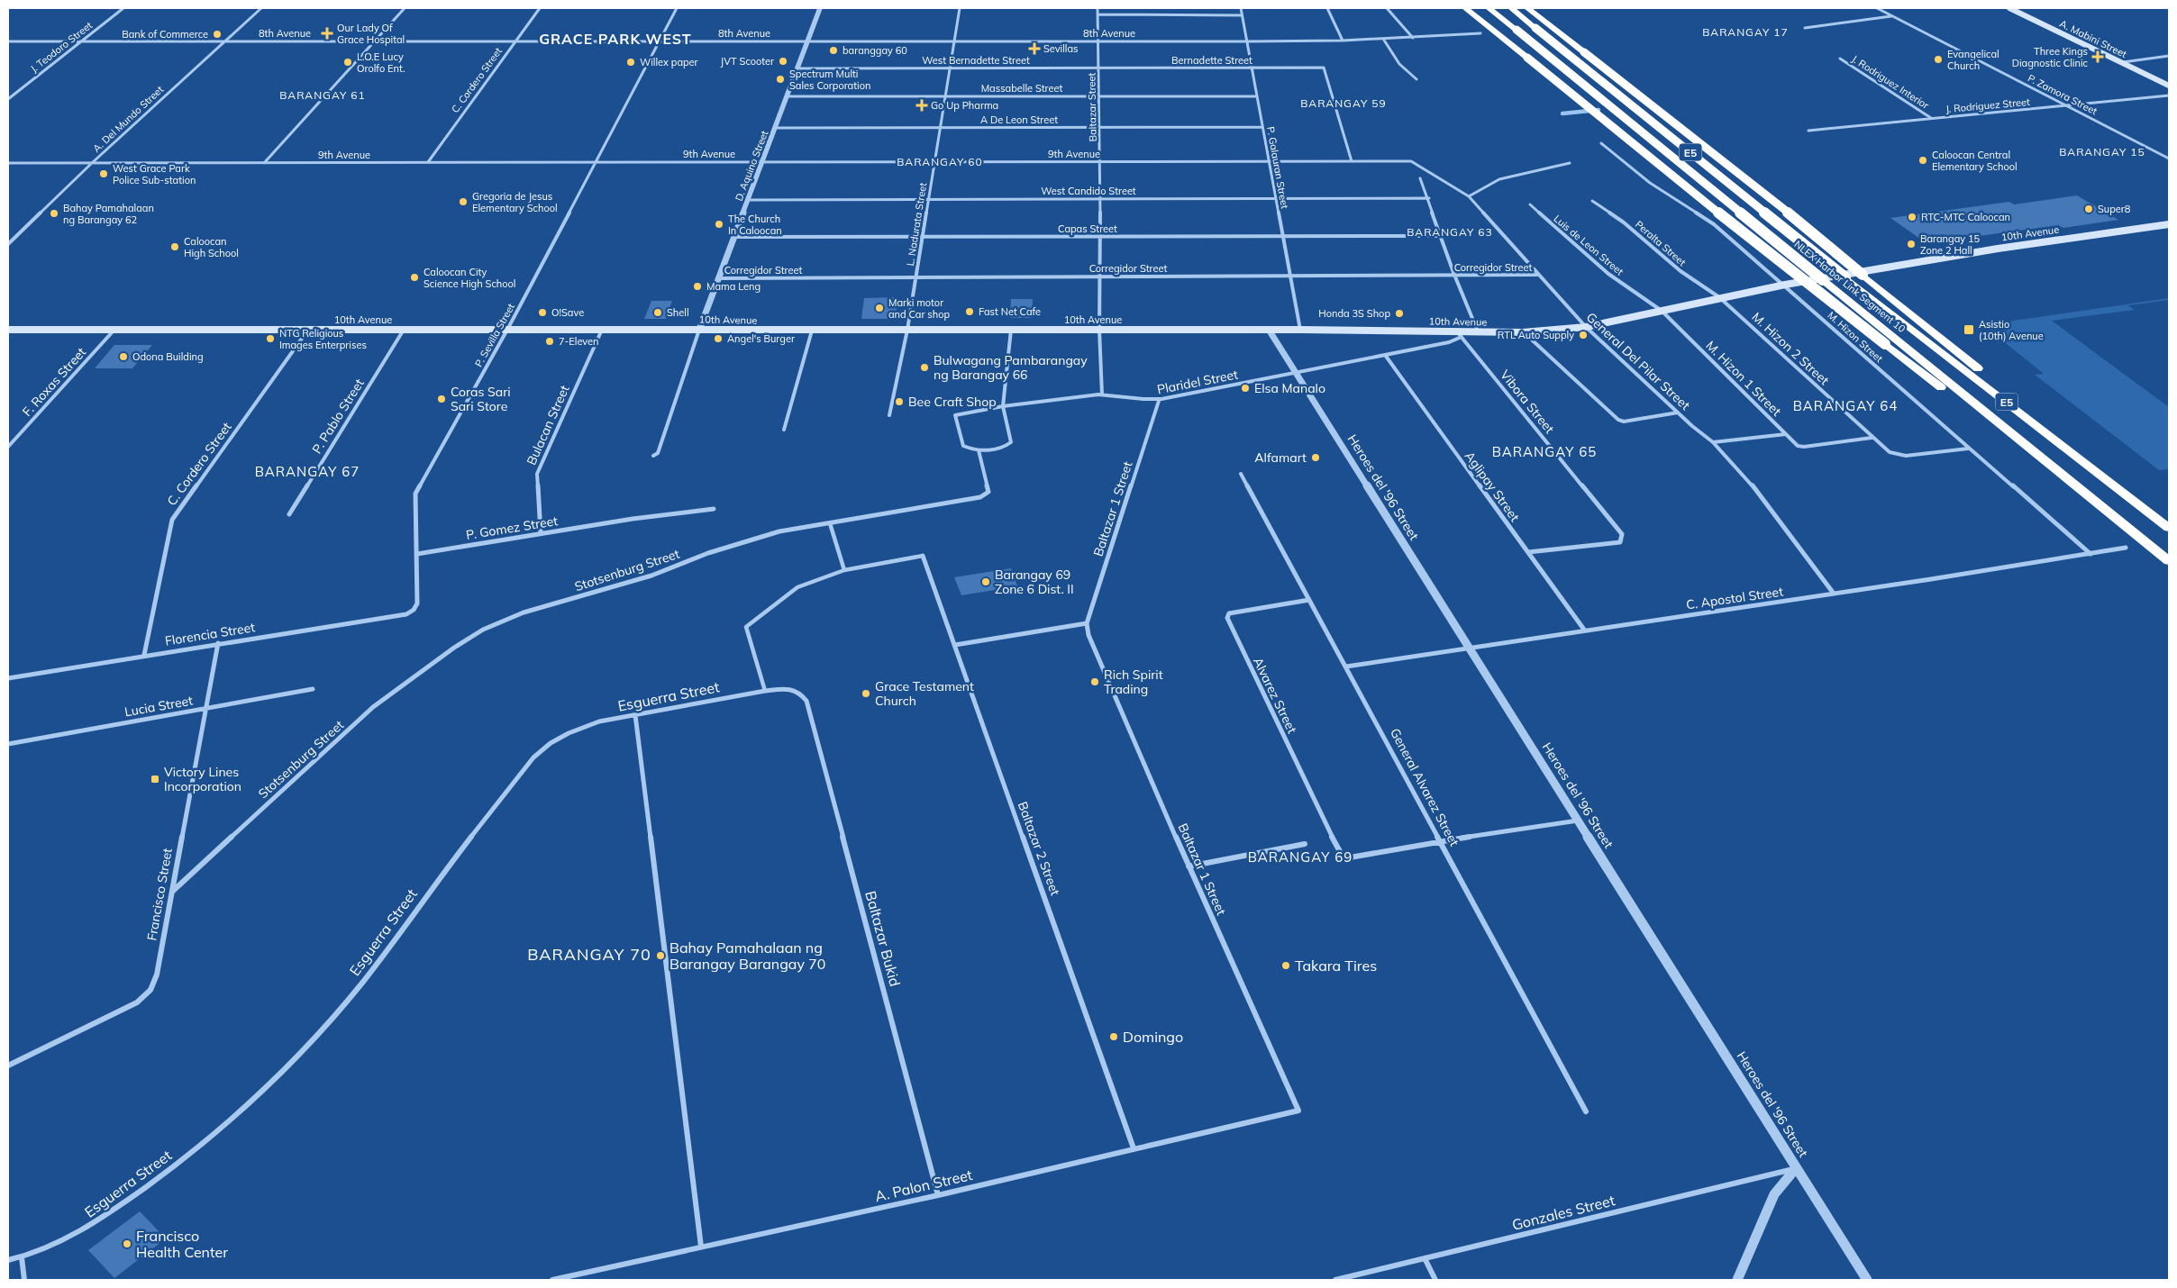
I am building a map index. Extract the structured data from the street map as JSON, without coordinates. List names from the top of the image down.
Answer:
{
  "streets": {
    "highway": ["E5", "NLEX Harbor Link Segment 10"],
    "main road": ["A. Mabini Street", "10th Avenue"],
    "street": [
      "8th Avenue",
      "J. Teodoro Street",
      "West Bernadette Street",
      "Bernadette Street",
      "C. Cordero Street",
      "J. Rodriguez Interior",
      "Massabelle Street",
      "P. Zamora Street",
      "J. Rodriguez Street",
      "Baltazar Street",
      "A. Del Mundo Street",
      "A De Leon Street",
      "9th Avenue",
      "D. Aquino Street",
      "P. Galauran Street",
      "West Candido Street",
      "L. Nadurata Street",
      "Capas Street",
      "Peralta Street",
      "Luis de Leon Street",
      "Corregidor Street",
      "P. Sevilla Street",
      "M. Hizon Street",
      "M. Hizon 2 Street",
      "General Del Pilar Street",
      "M. Hizon 1 Street",
      "F. Roxas Street",
      "Plaridel Street",
      "Vibora Street",
      "P. Pablo Street",
      "Bulacan Street",
      "Aglipay Street",
      "Heroes del '96 Street",
      "Baltazar 1 Street",
      "P. Gomez Street",
      "Stotsenburg Street",
      "C. Apostol Street",
      "Florencia Street",
      "Alvarez Street",
      "Esguerra Street",
      "Lucia Street",
      "General Alvarez Street",
      "Baltazar 2 Street",
      "Francisco Street",
      "Baltazar Bukid",
      "A. Palon Street",
      "Gonzales Street"
    ]
  },
  "crossings": [
    ["8th Avenue", "J. Teodoro Street"],
    ["8th Avenue", "C. Cordero Street"],
    ["8th Avenue", "Baltazar Street"],
    ["8th Avenue", "A. Del Mundo Street"],
    ["8th Avenue", "D. Aquino Street"],
    ["8th Avenue", "P. Galauran Street"],
    ["8th Avenue", "L. Nadurata Street"],
    ["8th Avenue", "P. Sevilla Street"],
    ["West Bernadette Street", "Bernadette Street"],
    ["West Bernadette Street", "Baltazar Street"],
    ["West Bernadette Street", "D. Aquino Street"],
    ["West Bernadette Street", "L. Nadurata Street"],
    ["Bernadette Street", "Baltazar Street"],
    ["Bernadette Street", "9th Avenue"],
    ["Bernadette Street", "P. Galauran Street"],
    ["C. Cordero Street", "9th Avenue"],
    ["C. Cordero Street", "10th Avenue"],
    ["C. Cordero Street", "Florencia Street"],
    ["J. Rodriguez Interior", "J. Rodriguez Street"],
    ["Massabelle Street", "Baltazar Street"],
    ["Massabelle Street", "D. Aquino Street"],
    ["Massabelle Street", "P. Galauran Street"],
    ["Massabelle Street", "L. Nadurata Street"],
    ["P. Zamora Street", "J. Rodriguez Street"],
    ["Baltazar Street", "A De Leon Street"],
    ["Baltazar Street", "9th Avenue"],
    ["Baltazar Street", "West Candido Street"],
    ["Baltazar Street", "Capas Street"],
    ["Baltazar Street", "10th Avenue"],
    ["Baltazar Street", "Corregidor Street"],
    ["Baltazar Street", "Plaridel Street"],
    ["A. Del Mundo Street", "9th Avenue"],
    ["A De Leon Street", "D. Aquino Street"],
    ["A De Leon Street", "P. Galauran Street"],
    ["A De Leon Street", "L. Nadurata Street"],
    ["9th Avenue", "D. Aquino Street"],
    ["9th Avenue", "P. Galauran Street"],
    ["9th Avenue", "L. Nadurata Street"],
    ["9th Avenue", "P. Sevilla Street"],
    ["9th Avenue", "General Del Pilar Street"],
    ["D. Aquino Street", "West Candido Street"],
    ["D. Aquino Street", "Capas Street"],
    ["D. Aquino Street", "10th Avenue"],
    ["D. Aquino Street", "Corregidor Street"],
    ["P. Galauran Street", "West Candido Street"],
    ["P. Galauran Street", "Capas Street"],
    ["P. Galauran Street", "10th Avenue"],
    ["P. Galauran Street", "Corregidor Street"],
    ["West Candido Street", "L. Nadurata Street"],
    ["L. Nadurata Street", "Capas Street"],
    ["L. Nadurata Street", "10th Avenue"],
    ["L. Nadurata Street", "Corregidor Street"],
    ["10th Avenue", "Peralta Street"],
    ["10th Avenue", "Luis de Leon Street"],
    ["10th Avenue", "P. Sevilla Street"],
    ["10th Avenue", "M. Hizon Street"],
    ["10th Avenue", "M. Hizon 2 Street"],
    ["10th Avenue", "General Del Pilar Street"],
    ["10th Avenue", "M. Hizon 1 Street"],
    ["10th Avenue", "F. Roxas Street"],
    ["10th Avenue", "Vibora Street"],
    ["10th Avenue", "P. Pablo Street"],
    ["10th Avenue", "Bulacan Street"],
    ["10th Avenue", "Heroes del '96 Street"],
    ["Peralta Street", "M. Hizon 2 Street"],
    ["Luis de Leon Street", "M. Hizon 1 Street"],
    ["Corregidor Street", "General Del Pilar Street"],
    ["P. Sevilla Street", "P. Gomez Street"],
    ["P. Sevilla Street", "Florencia Street"],
    ["M. Hizon Street", "M. Hizon 2 Street"],
    ["M. Hizon Street", "C. Apostol Street"],
    ["M. Hizon 2 Street", "M. Hizon 1 Street"],
    ["General Del Pilar Street", "C. Apostol Street"],
    ["Plaridel Street", "Vibora Street"],
    ["Plaridel Street", "Aglipay Street"],
    ["Plaridel Street", "Heroes del '96 Street"],
    ["Plaridel Street", "Baltazar 1 Street"],
    ["Plaridel Street", "Stotsenburg Street"],
    ["Vibora Street", "Aglipay Street"],
    ["Bulacan Street", "P. Gomez Street"],
    ["Aglipay Street", "C. Apostol Street"],
    ["Heroes del '96 Street", "C. Apostol Street"],
    ["Heroes del '96 Street", "Gonzales Street"],
    ["Baltazar 1 Street", "A. Palon Street"],
    ["Stotsenburg Street", "Francisco Street"],
    ["C. Apostol Street", "General Alvarez Street"],
    ["Florencia Street", "Francisco Street"],
    ["Alvarez Street", "General Alvarez Street"],
    ["Esguerra Street", "Baltazar Bukid"],
    ["Lucia Street", "Francisco Street"],
    ["Baltazar 2 Street", "A. Palon Street"],
    ["Baltazar Bukid", "A. Palon Street"]
  ],
  "districts": [
    "BARANGAY 17",
    "GRACE PARK WEST",
    "BARANGAY 61",
    "BARANGAY 59",
    "BARANGAY 15",
    "BARANGAY 60",
    "BARANGAY 63",
    "BARANGAY 64",
    "BARANGAY 65",
    "BARANGAY 67",
    "BARANGAY 69",
    "BARANGAY 70"
  ],
  "places": {
    "health": [
      "Our Lady Of Grace Hospital",
      "Sevillas",
      "Three Kings Diagnostic Clinic",
      "Go Up Pharma"
    ],
    "other": [
      "Bank of Commerce",
      "baranggay 60",
      "Evangelical Church",
      "JVT Scooter",
      "L.O.E Lucy Orolfo Ent.",
      "Willex paper",
      "Spectrum Multi Sales Corporation",
      "Caloocan Central Elementary School",
      "West Grace Park Police Sub-station",
      "Gregoria de Jesus Elementary School",
      "Super8",
      "Bahay Pamahalaan ng Barangay 62",
      "RTC-MTC Caloocan",
      "The Church In Caloocan",
      "Barangay 15 Zone 2 Hall",
      "Caloocan High School",
      "Caloocan City Science High School",
      "Mama Leng",
      "Marki motor and Car shop",
      "Fast Net Cafe",
      "O!Save",
      "Shell",
      "Honda 3S Shop",
      "RTL Auto Supply",
      "NTG Religious Images Enterprises",
      "Angel's Burger",
      "7-Eleven",
      "Odona Building",
      "Bulwagang Pambarangay ng Barangay 66",
      "Elsa Manalo",
      "Coras Sari Sari Store",
      "Bee Craft Shop",
      "Alfamart",
      "Barangay 69 Zone 6 Dist. II",
      "Rich Spirit Trading",
      "Grace Testament Church",
      "Bahay Pamahalaan ng Barangay Barangay 70",
      "Takara Tires",
      "Domingo",
      "Francisco Health Center"
    ],
    "transit": ["Asistio (10th) Avenue", "Victory Lines Incorporation"]
  }
}
